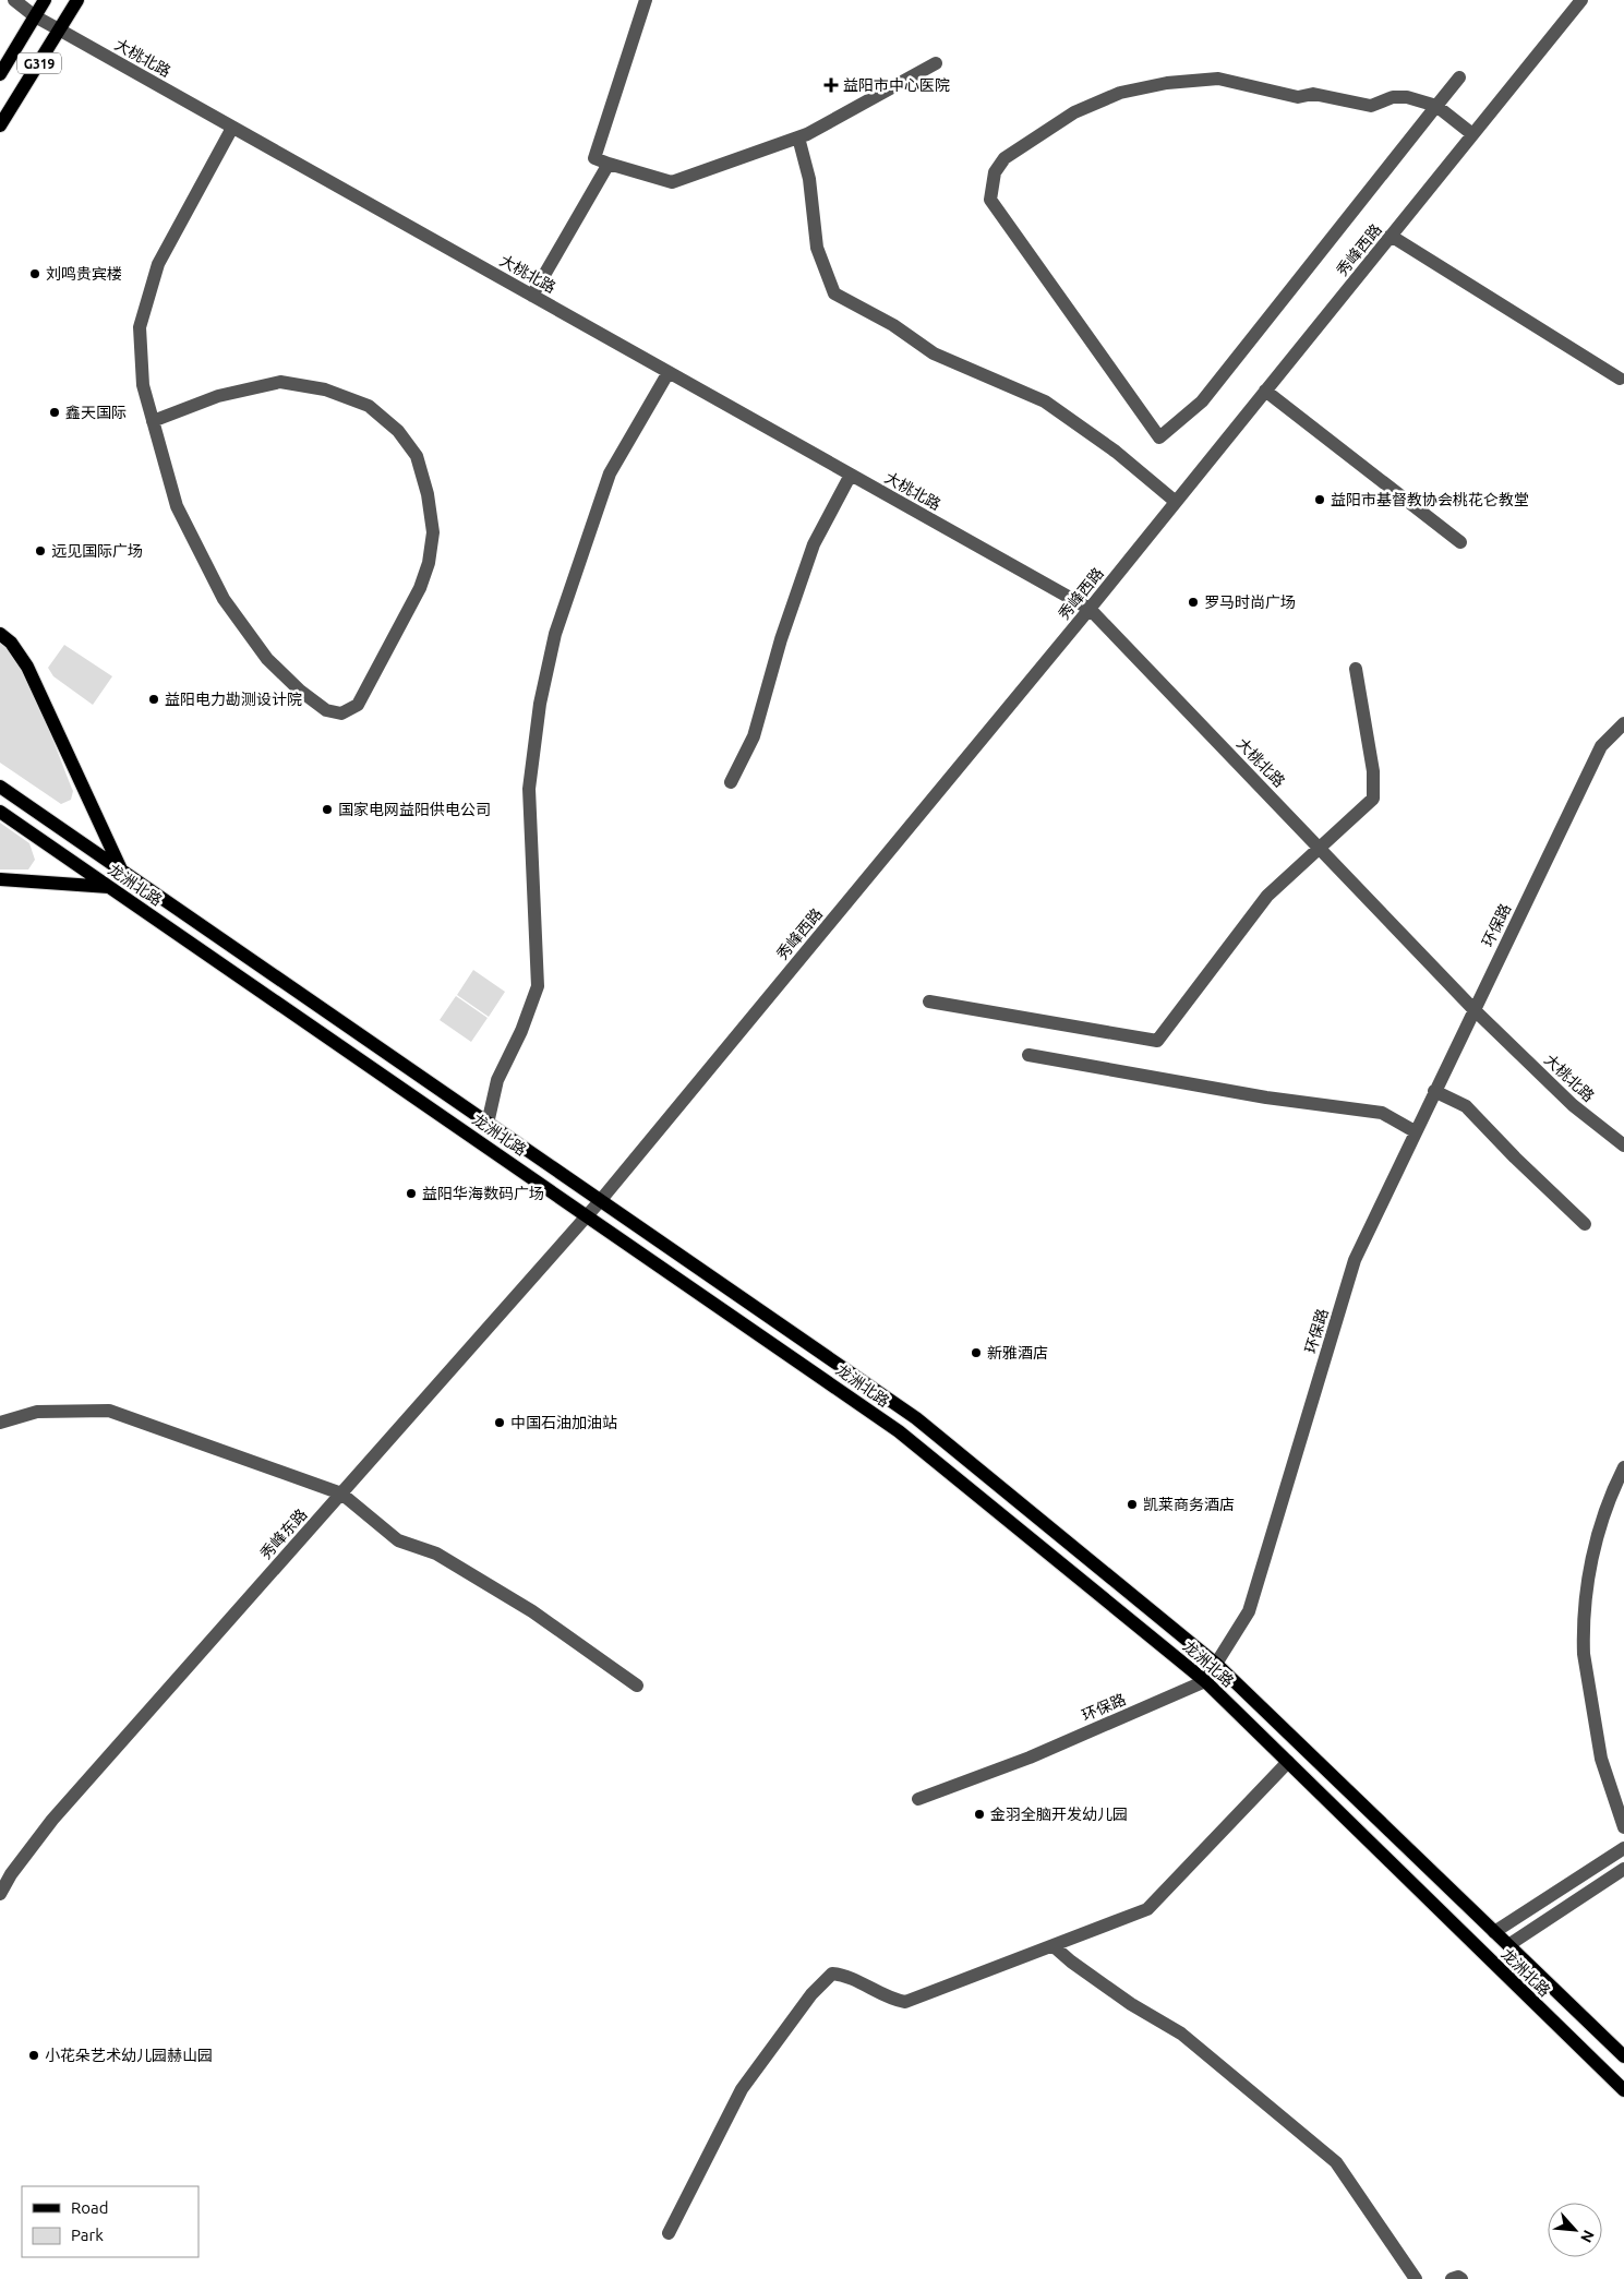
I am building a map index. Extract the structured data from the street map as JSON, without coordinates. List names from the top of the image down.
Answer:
{
  "streets": {
    "main road": ["G319", "龙洲北路"],
    "street": [
      "大桃北路",
      "秀峰西路",
      "环保路",
      "秀峰东路"
    ]
  },
  "crossings": [
    ["大桃北路", "G319"],
    ["大桃北路", "秀峰西路"],
    ["大桃北路", "环保路"],
    ["秀峰西路", "龙洲北路"],
    ["秀峰西路", "秀峰东路"],
    ["龙洲北路", "环保路"],
    ["龙洲北路", "秀峰东路"]
  ],
  "places": {
    "health": ["益阳市中心医院"],
    "other": [
      "刘鸣贵宾楼",
      "鑫天国际",
      "益阳市基督教协会桃花仑教堂",
      "远见国际广场",
      "罗马时尚广场",
      "益阳电力勘测设计院",
      "国家电网益阳供电公司",
      "益阳华海数码广场",
      "新雅酒店",
      "中国石油加油站",
      "凯莱商务酒店",
      "金羽全脑开发幼儿园",
      "小花朵艺术幼儿园赫山园"
    ]
  },
  "legend": ["Road", "Park"],
  "north": "bottom right"
}
